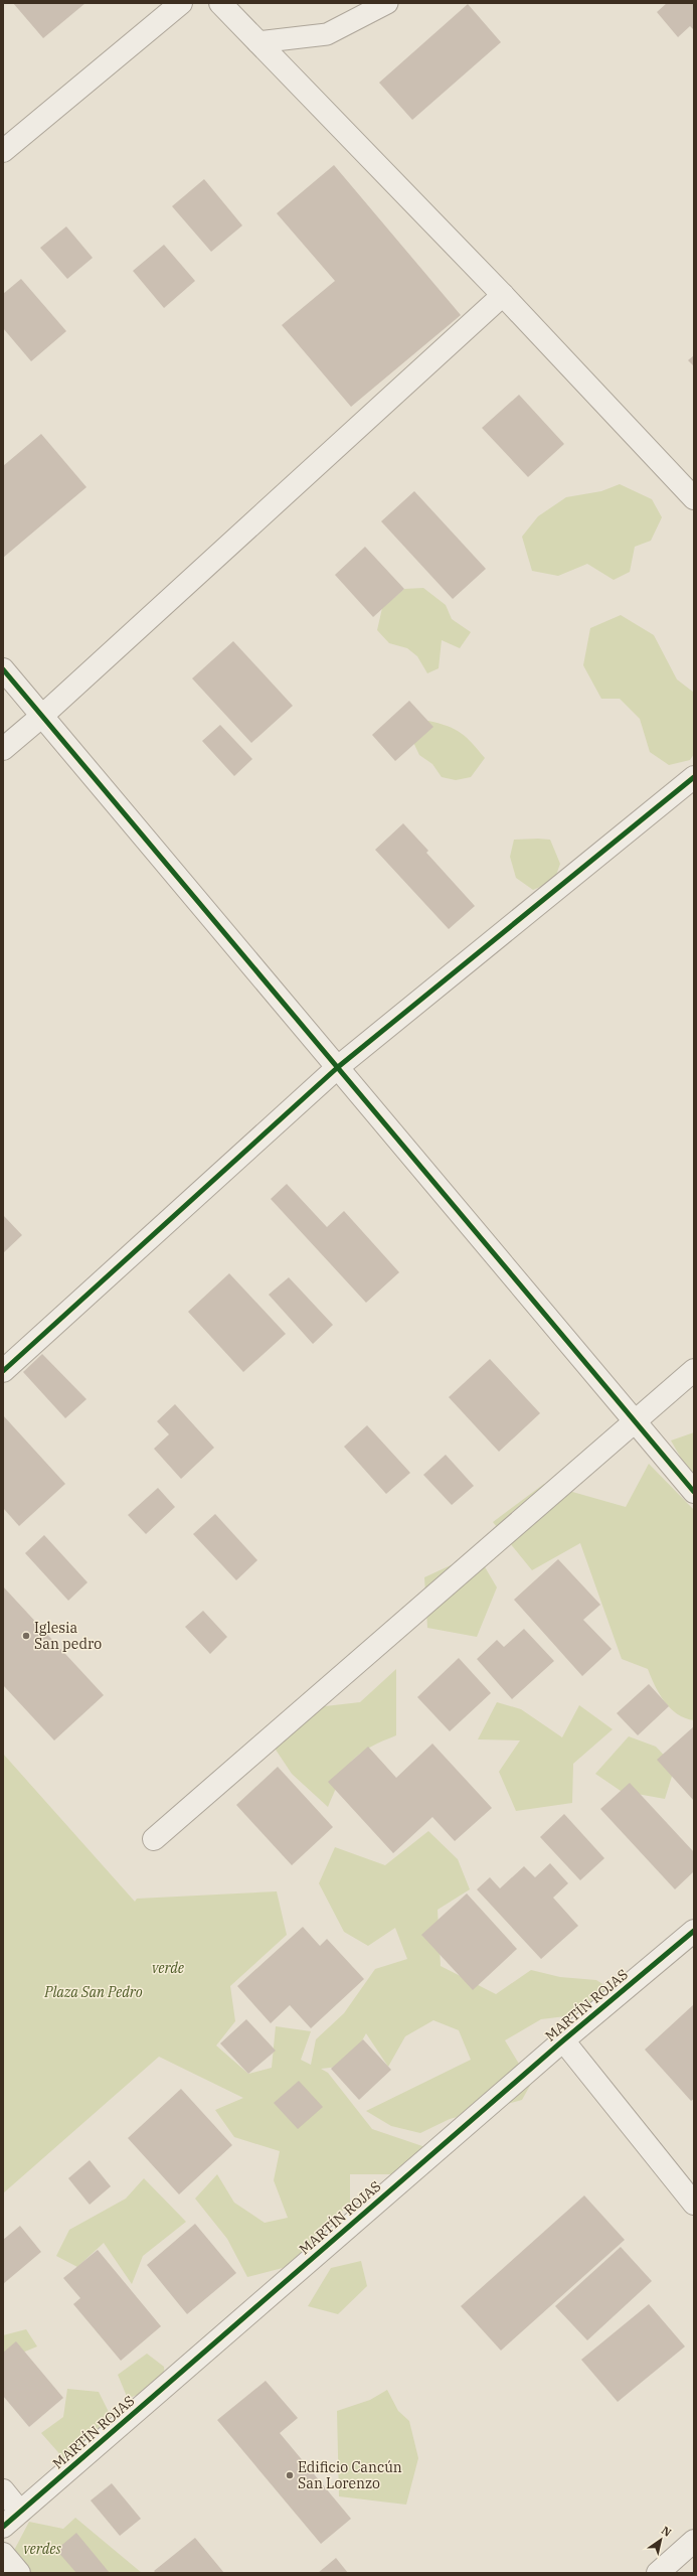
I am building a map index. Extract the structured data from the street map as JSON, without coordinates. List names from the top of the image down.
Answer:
{
  "streets": {
    "street": ["MARTÍN ROJAS"]
  },
  "parks": ["verde", "Plaza San Pedro", "verdes"],
  "places": ["Iglesia San pedro", "Edificio Cancún San Lorenzo"],
  "north": "top right"
}
